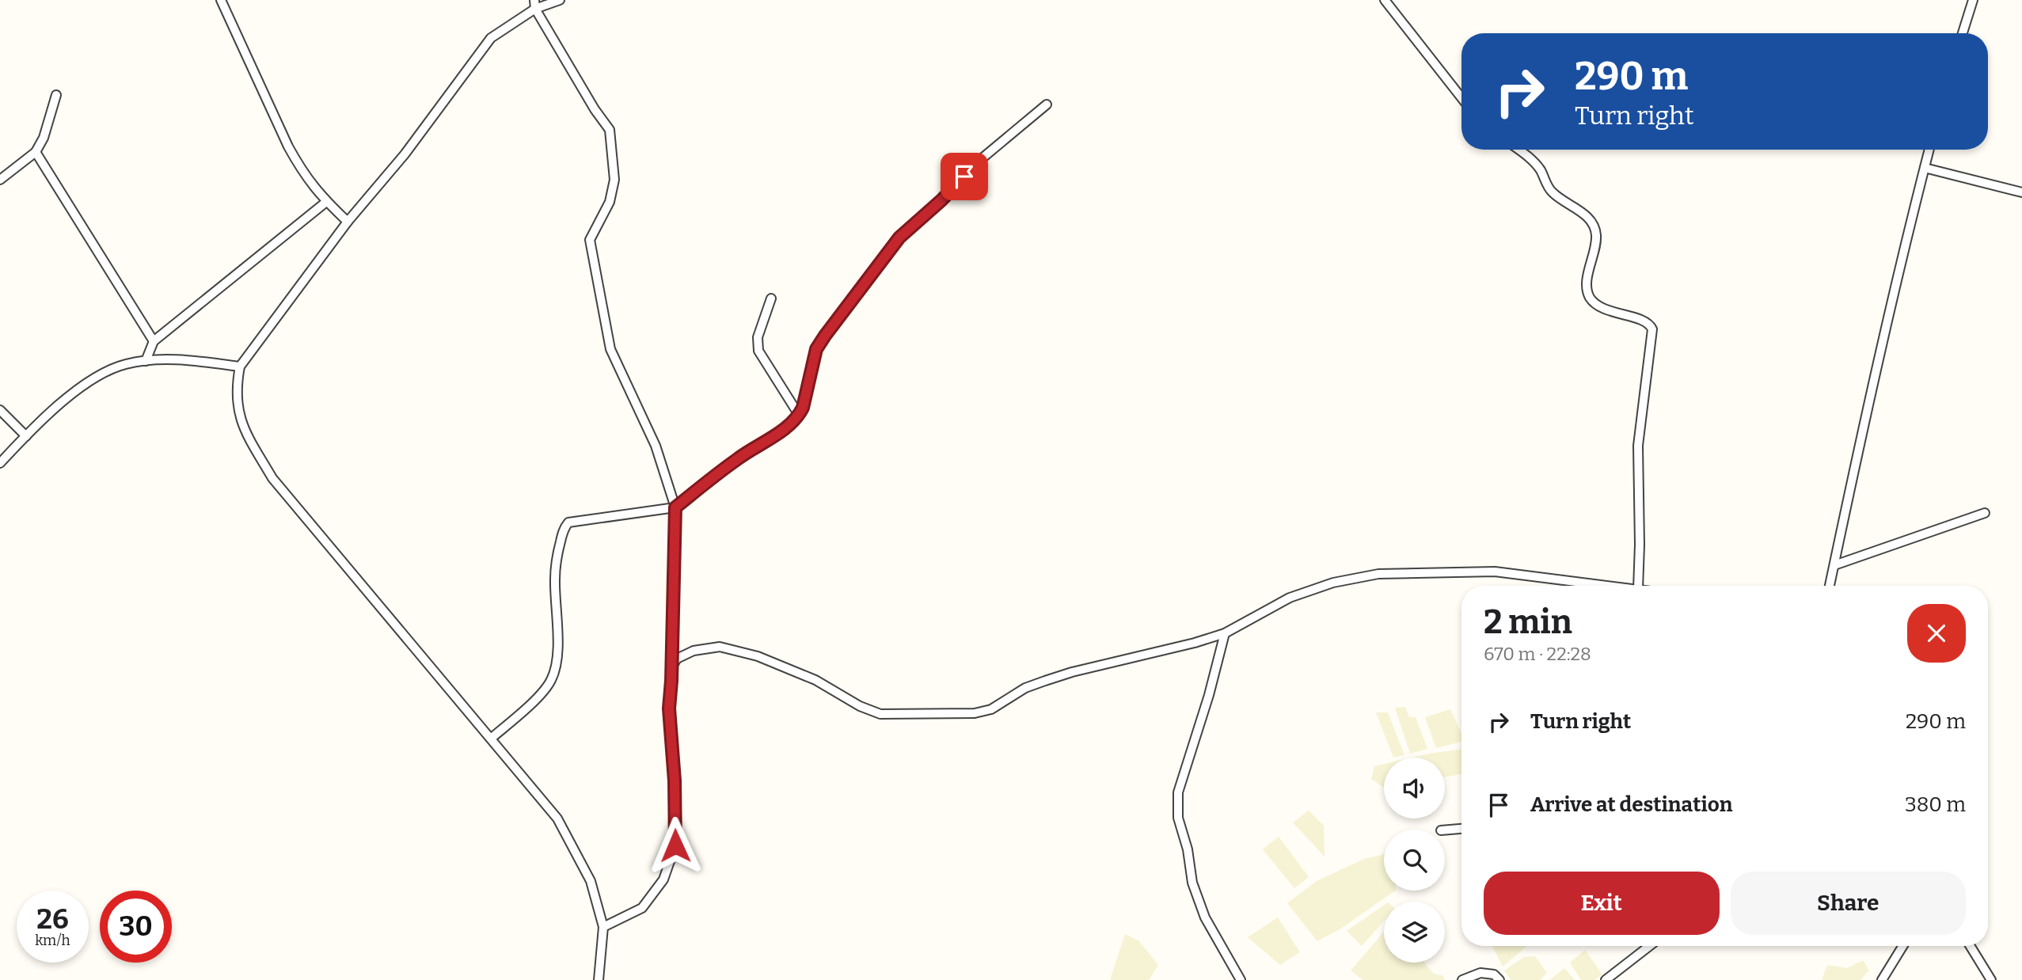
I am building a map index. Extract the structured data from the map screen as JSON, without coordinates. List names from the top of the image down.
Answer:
{
  "page": {
    "turn": ["290 m", "Turn right"],
    "heading": ["2 min", "670 m · 22:28"],
    "list": [
      {
        "name": "Turn right",
        "value": "290 m"
      },
      {
        "name": "Arrive at destination",
        "value": "380 m"
      }
    ],
    "buttons": ["Exit", "Share"],
    "speed": "26 km/h",
    "limit": "30"
  }
}
